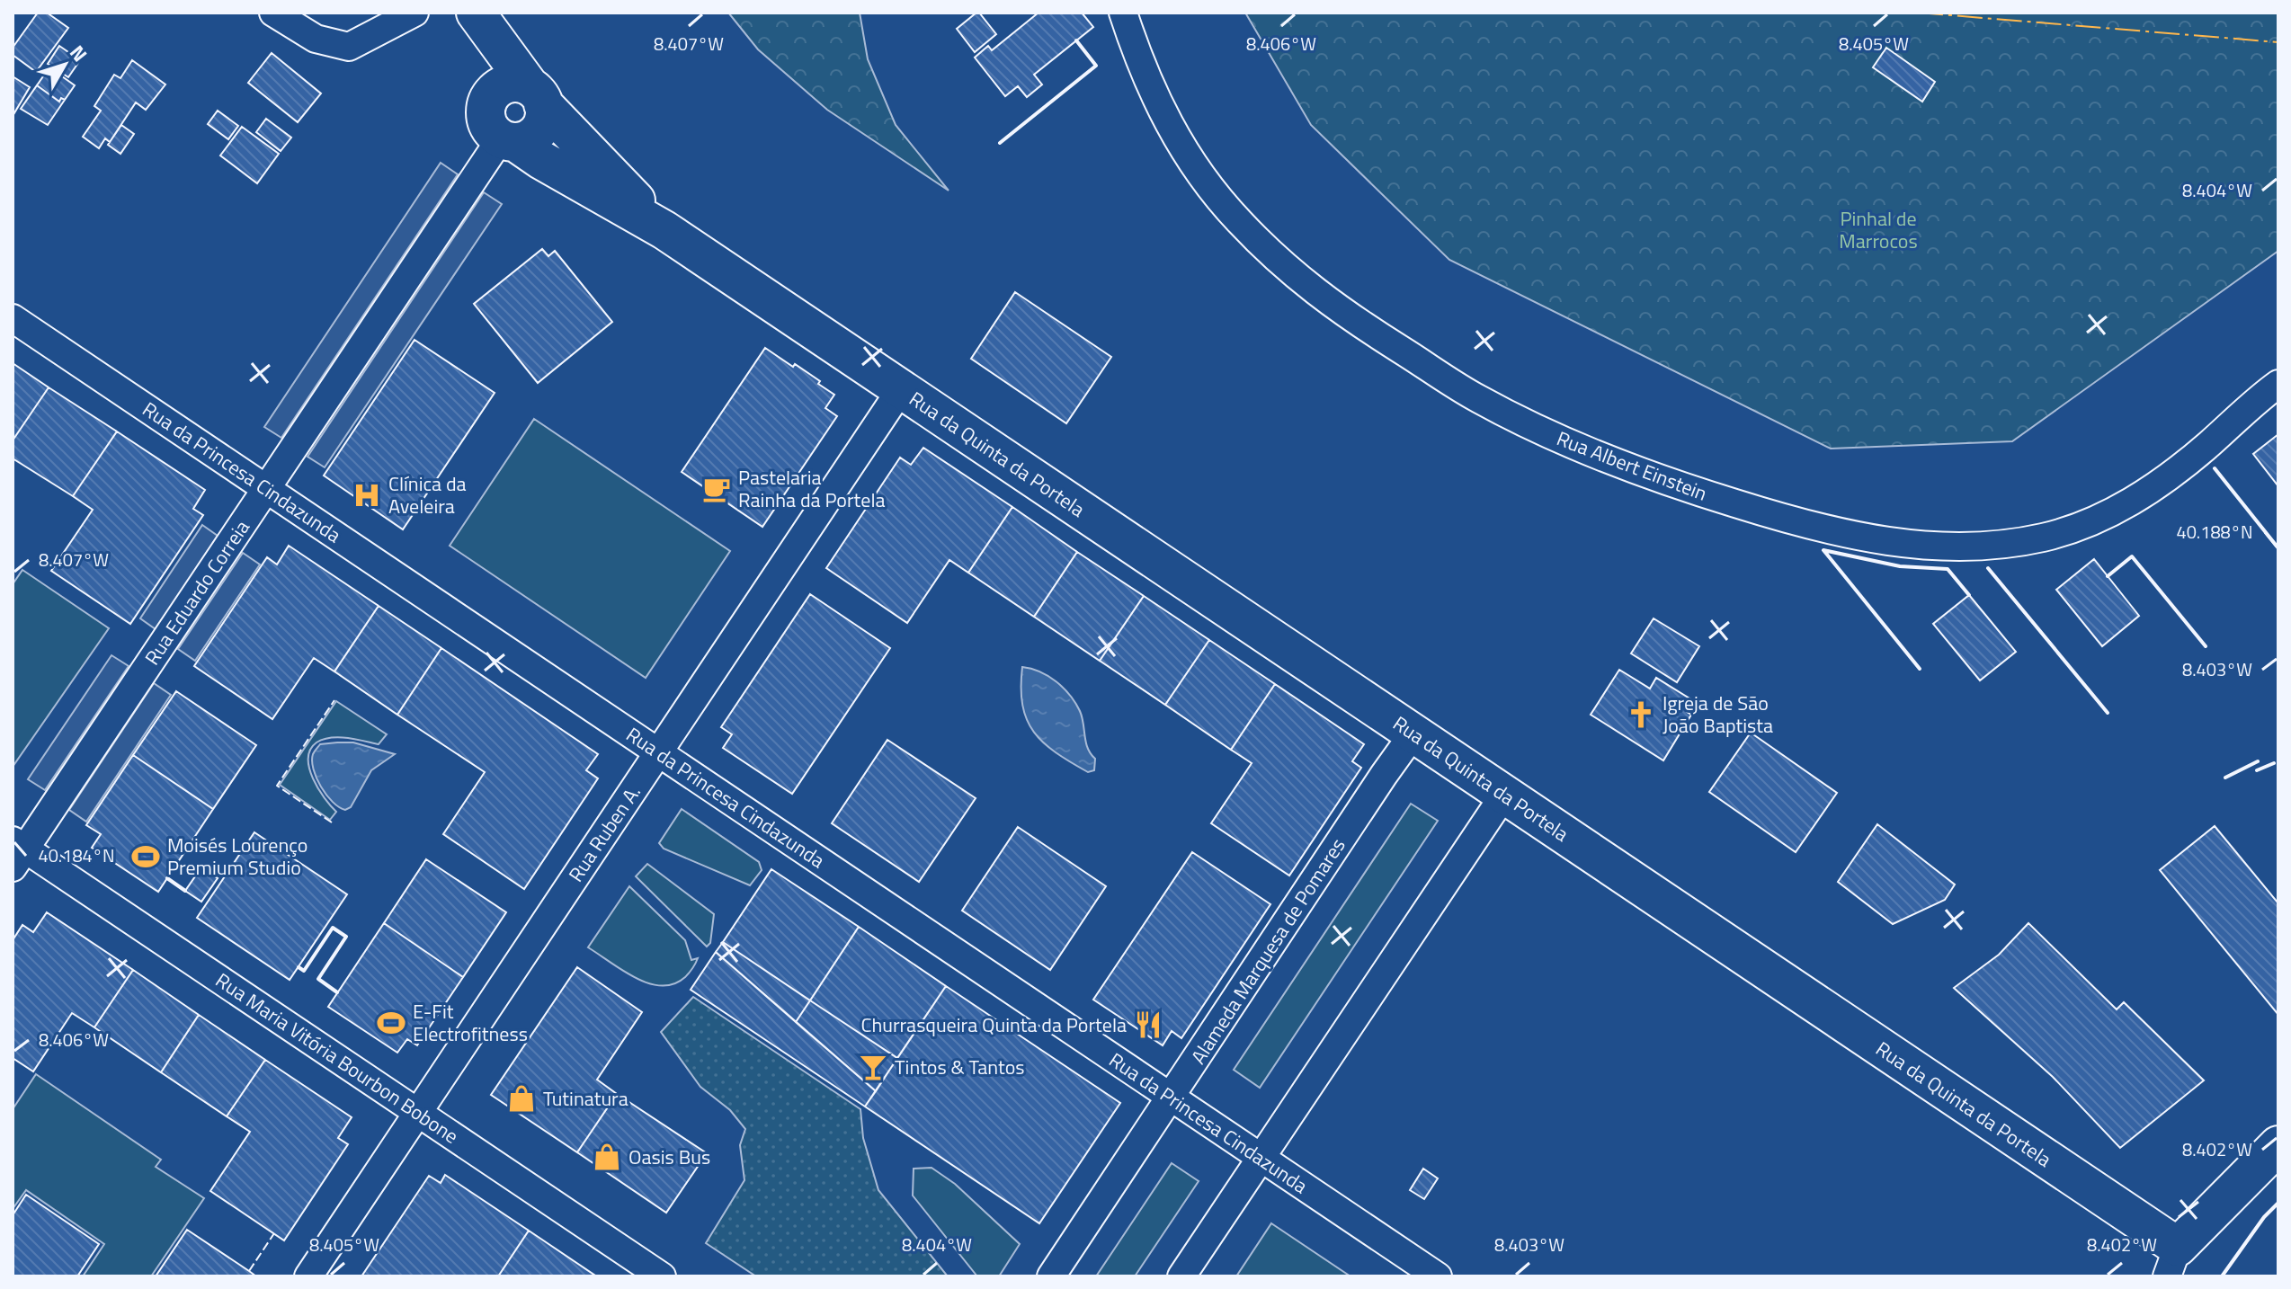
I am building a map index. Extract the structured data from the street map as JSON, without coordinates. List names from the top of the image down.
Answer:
{
  "streets": {
    "street": [
      "Rua da Quinta da Portela",
      "Rua Albert Einstein",
      "Rua da Princesa Cindazunda",
      "Rua Eduardo Correia",
      "Rua Ruben A.",
      "Alameda Marquesa de Pomares",
      "Rua Maria Vitória Bourbon Bobone"
    ]
  },
  "crossings": [
    ["Rua da Quinta da Portela", "Rua Eduardo Correia"],
    ["Rua da Quinta da Portela", "Rua Ruben A."],
    ["Rua da Quinta da Portela", "Alameda Marquesa de Pomares"],
    ["Rua da Princesa Cindazunda", "Rua Eduardo Correia"],
    ["Rua da Princesa Cindazunda", "Rua Ruben A."],
    ["Rua da Princesa Cindazunda", "Alameda Marquesa de Pomares"],
    ["Rua Eduardo Correia", "Rua Maria Vitória Bourbon Bobone"],
    ["Rua Ruben A.", "Rua Maria Vitória Bourbon Bobone"]
  ],
  "parks": ["Pinhal de Marrocos"],
  "places": {
    "cafe": ["Pastelaria Rainha da Portela"],
    "hospital": ["Clínica da Aveleira"],
    "church": ["Igreja de São João Baptista"],
    "sports": ["Moisés Lourenço Premium Studio", "E-Fit Electrofitness"],
    "restaurant": ["Churrasqueira Quinta da Portela"],
    "bar": ["Tintos & Tantos"],
    "shop": ["Tutinatura", "Oasis Bus"]
  },
  "north": "top right",
  "coordinates": [
    "8.407°W",
    "8.405°W",
    "8.406°W",
    "8.404°W",
    "40.188°N",
    "8.403°W",
    "40.184°N",
    "8.402°W"
  ]
}
